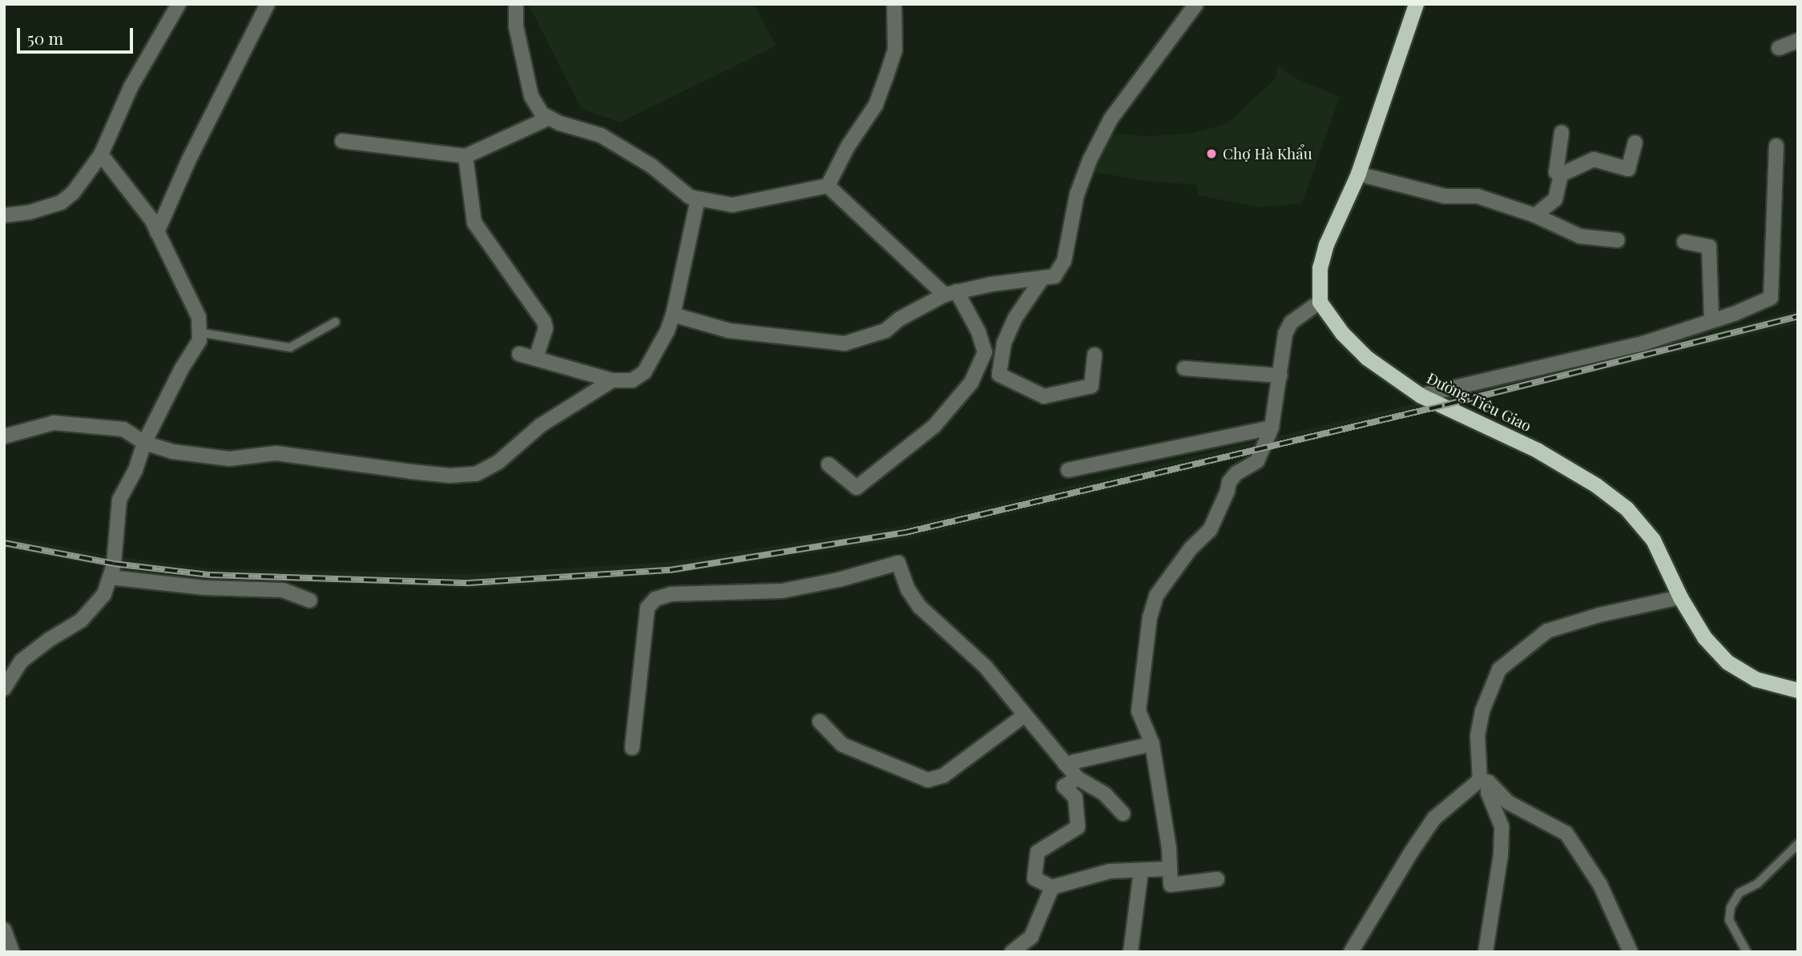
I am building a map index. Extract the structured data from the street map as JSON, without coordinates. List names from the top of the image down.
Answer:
{
  "streets": {
    "highway": ["Đường Tiêu Giao"]
  },
  "places": ["Chợ Hà Khẩu"],
  "scale_bar": "50 m"
}
